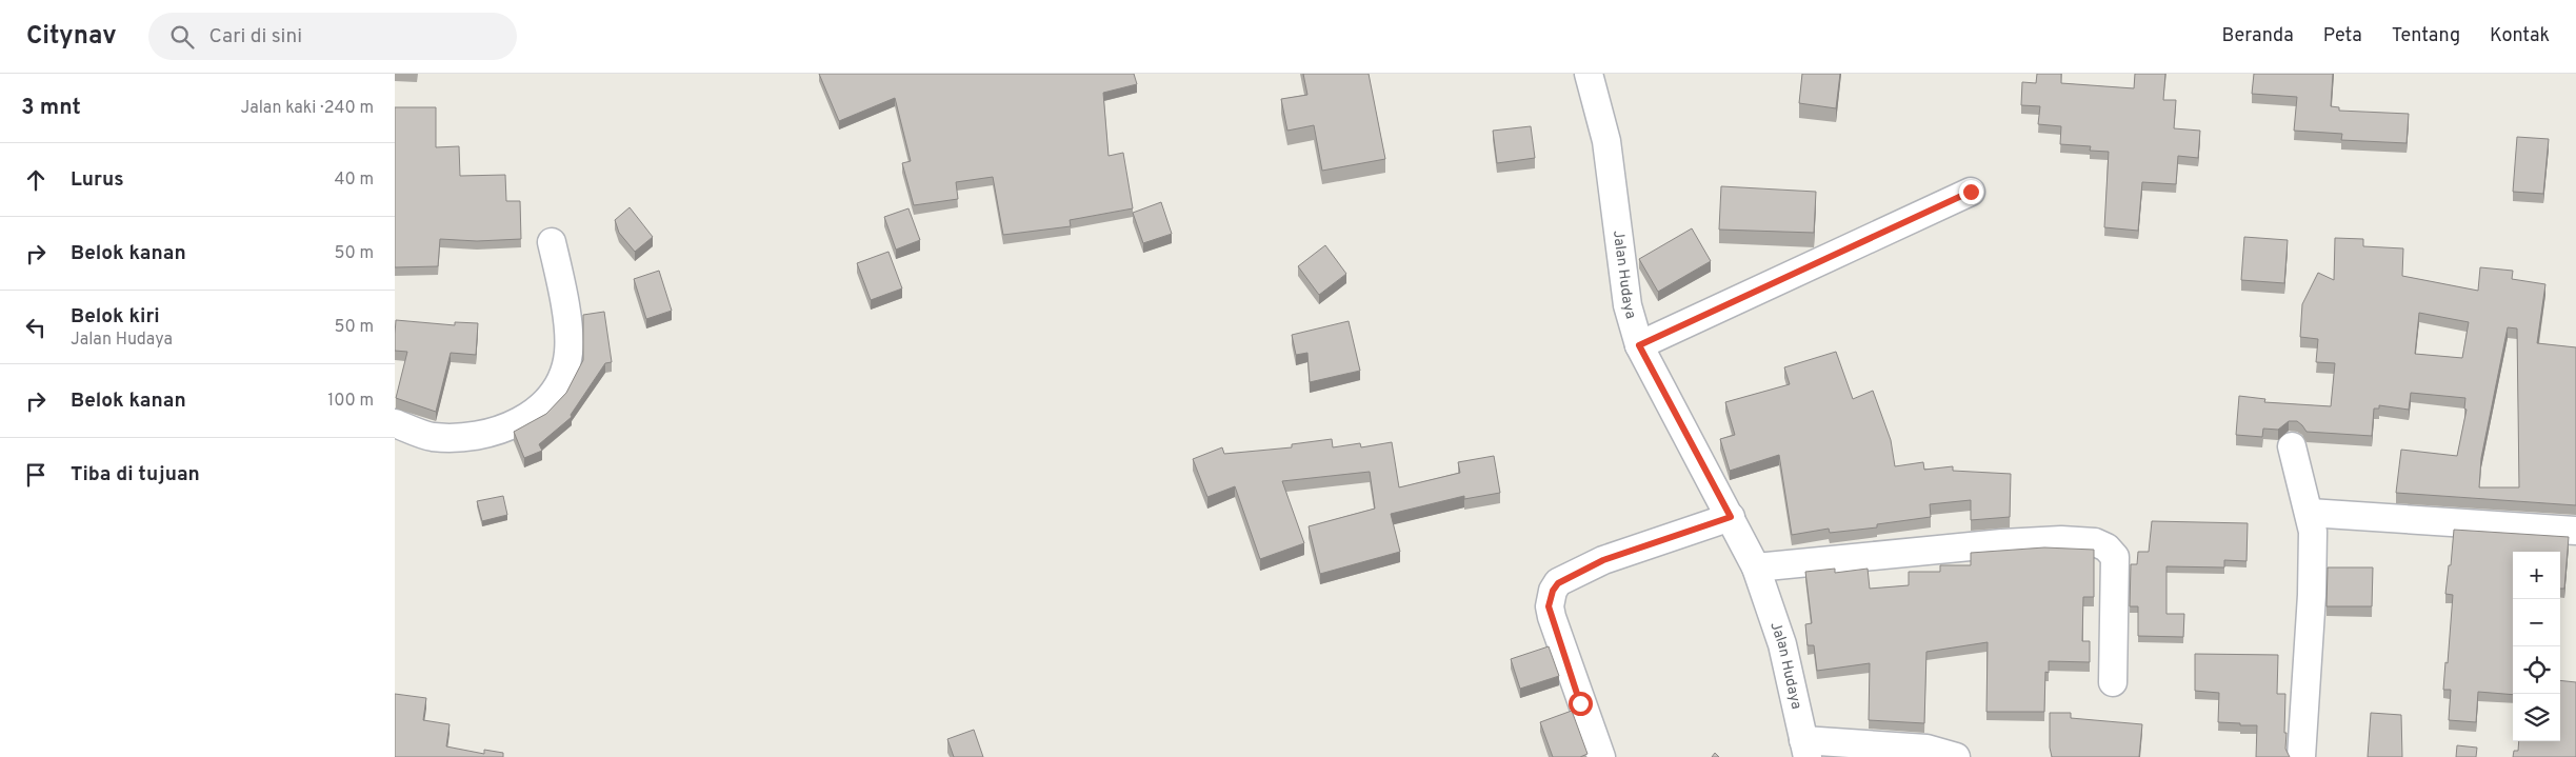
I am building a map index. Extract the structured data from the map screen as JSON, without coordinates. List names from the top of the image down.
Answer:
{
  "streets": {
    "street": ["Jalan Hudaya"]
  },
  "page": {
    "header": "Citynav",
    "search": "Cari di sini",
    "nav": [
      "Beranda",
      "Peta",
      "Tentang",
      "Kontak"
    ],
    "heading": ["3 mnt", "Jalan kaki · 240 m"],
    "list": [
      ["Lurus", "40 m"],
      ["Belok kanan", "50 m"],
      ["Belok kiri", "Jalan Hudaya", "50 m"],
      ["Belok kanan", "100 m"],
      "Tiba di tujuan"
    ],
    "map_buttons": ["+", "−"]
  }
}
